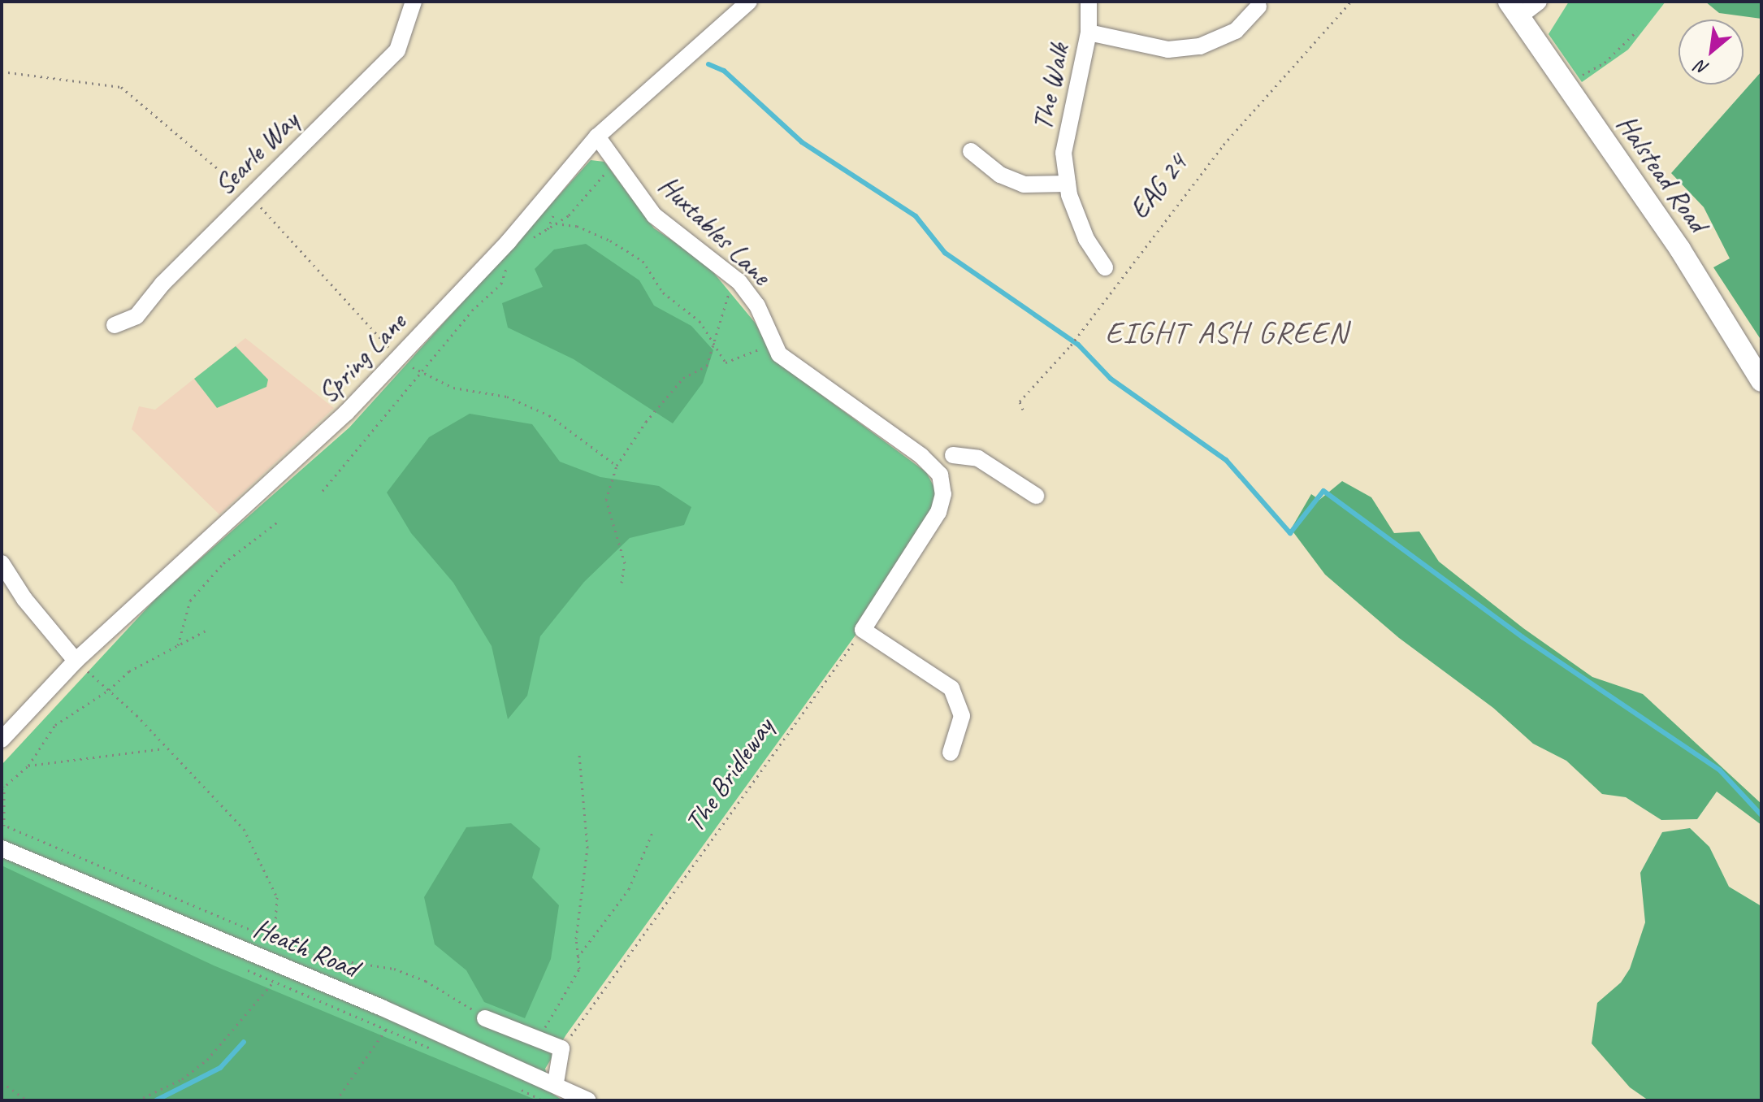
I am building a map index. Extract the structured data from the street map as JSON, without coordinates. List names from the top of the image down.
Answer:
{
  "streets": {
    "main road": ["Halstead Road"],
    "street": [
      "The Walk",
      "Searle Way",
      "Huxtables Lane",
      "Spring Lane",
      "Heath Road"
    ],
    "path": ["EAG 24", "The Bridleway"]
  },
  "crossings": [
    ["Huxtables Lane", "Spring Lane"]
  ],
  "districts": ["EIGHT ASH GREEN"],
  "north": "bottom left"
}
